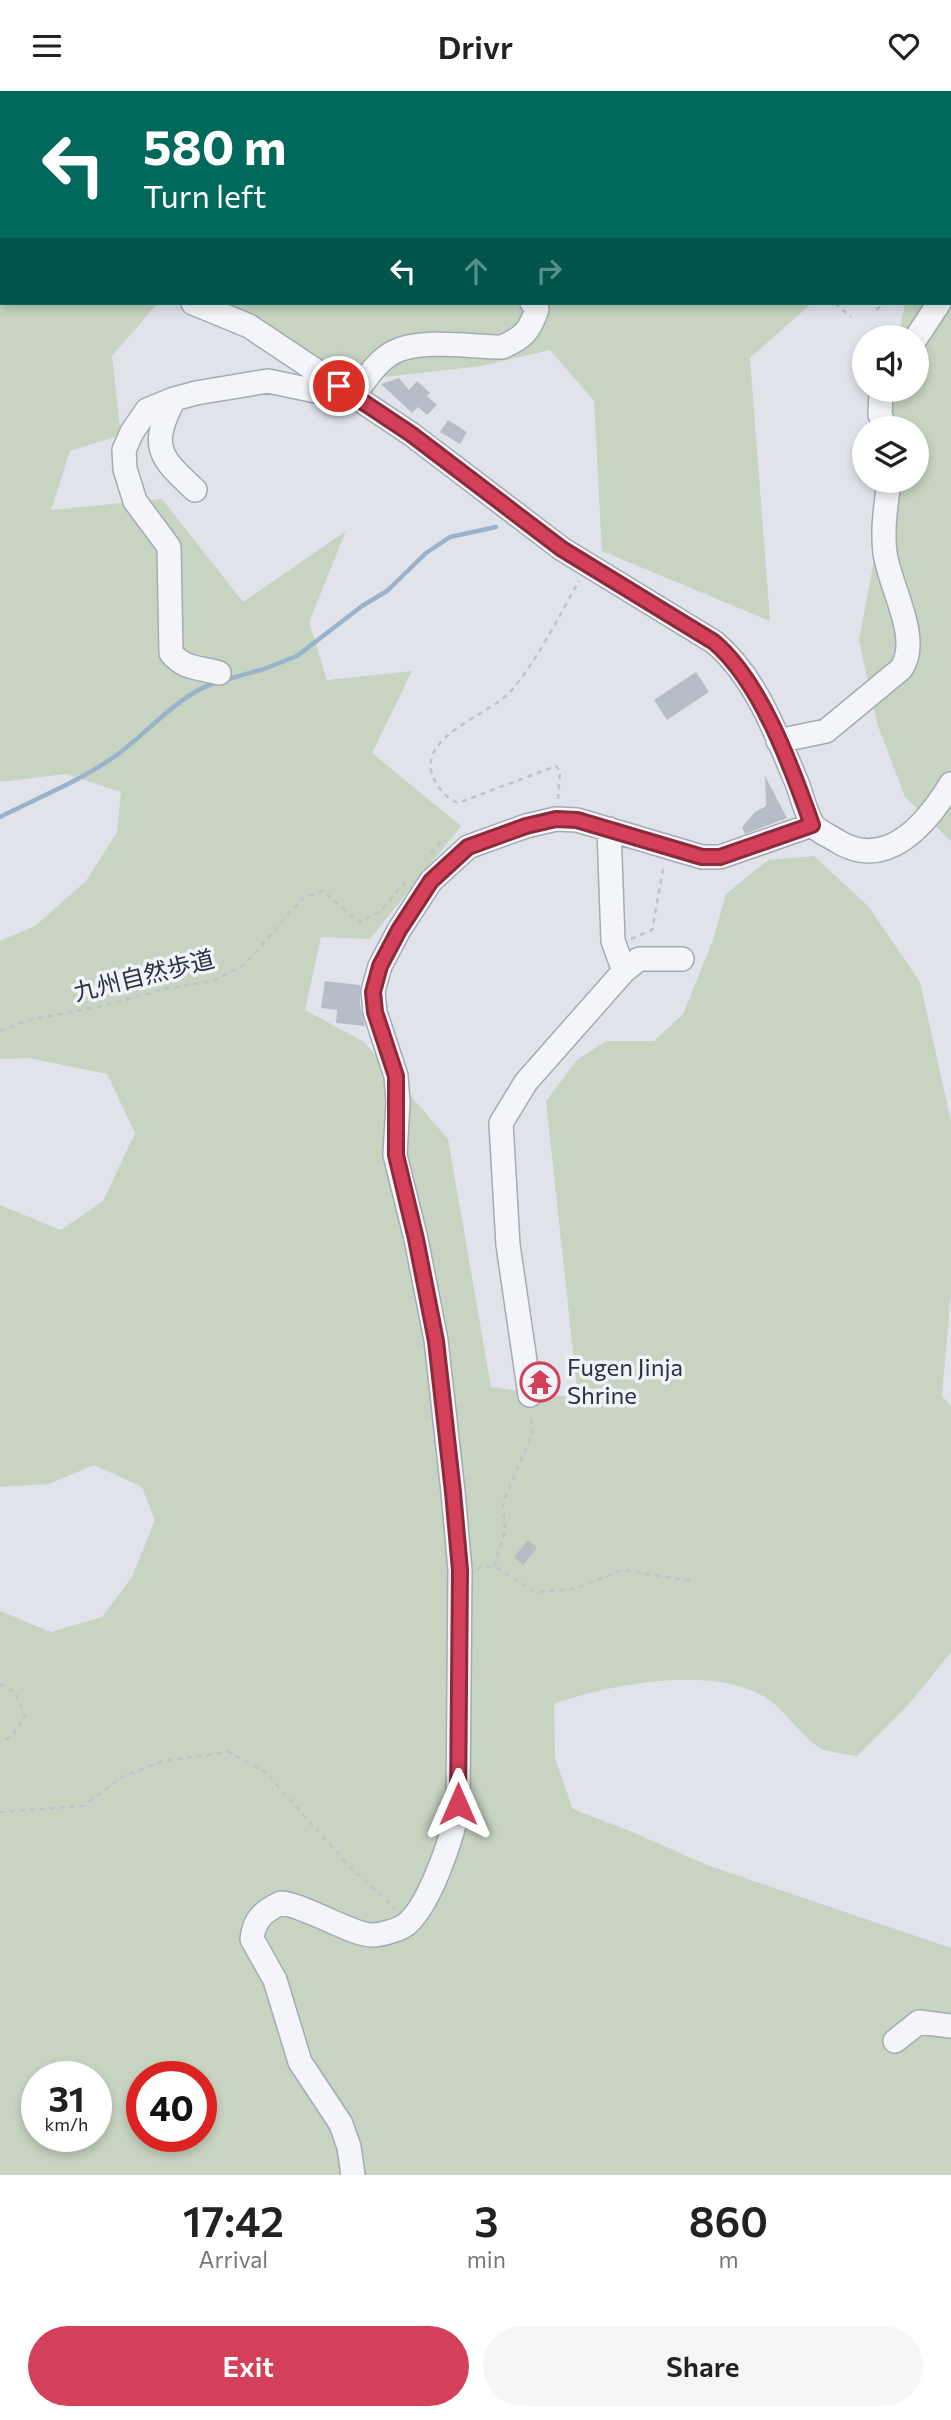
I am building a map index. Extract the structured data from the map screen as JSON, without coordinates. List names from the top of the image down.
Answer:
{
  "streets": {
    "path": ["九州自然歩道"]
  },
  "places": {
    "temple": ["Fugen Jinja Shrine"]
  },
  "page": {
    "header": "Drivr",
    "turn": ["580 m", "Turn left"],
    "speed": "31 km/h",
    "limit": "40",
    "eta": [
      "17:42",
      "Arrival",
      "3",
      "min",
      "860",
      "m"
    ],
    "buttons": ["Exit", "Share"]
  }
}
